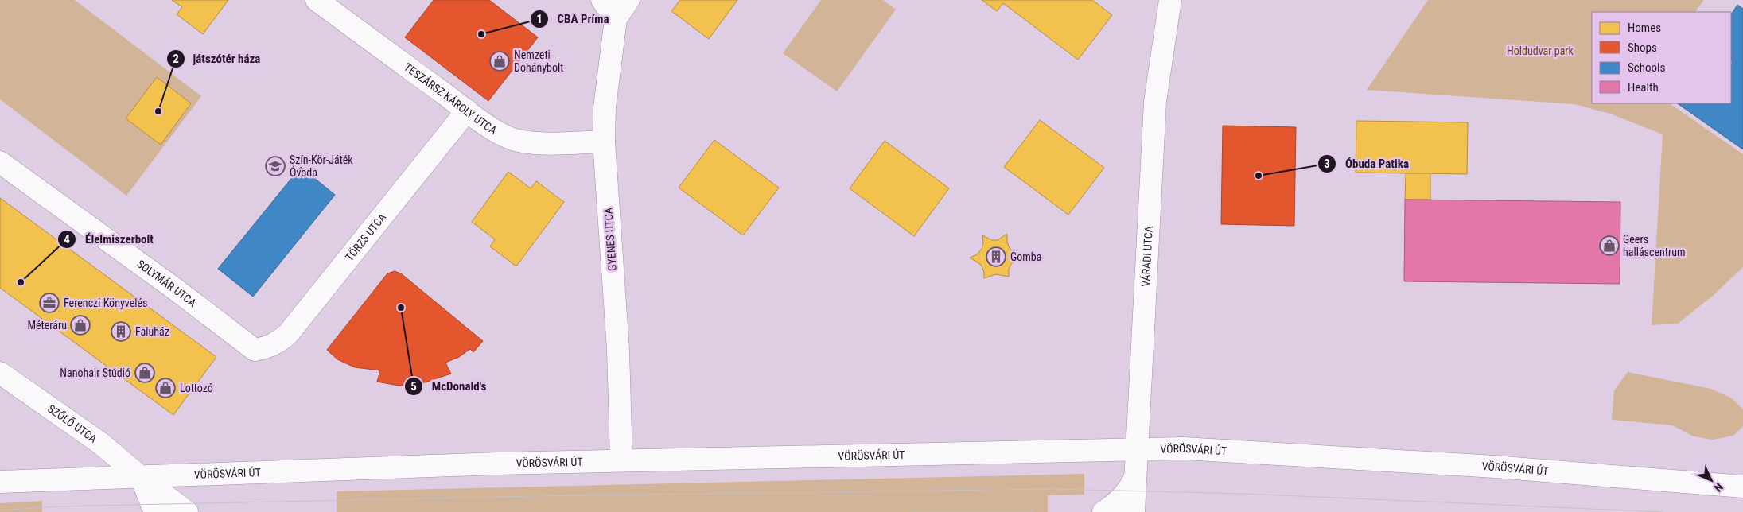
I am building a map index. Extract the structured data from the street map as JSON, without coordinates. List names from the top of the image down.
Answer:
{
  "streets": {
    "street": [
      "TESZÁRSZ KÁROLY UTCA",
      "TÖRZS UTCA",
      "GYENES UTCA",
      "VÁRADI UTCA",
      "SOLYMÁR UTCA",
      "SZŐLŐ UTCA",
      "VÖRÖSVÁRI ÚT"
    ]
  },
  "crossings": [
    ["TESZÁRSZ KÁROLY UTCA", "TÖRZS UTCA"],
    ["TESZÁRSZ KÁROLY UTCA", "GYENES UTCA"],
    ["TÖRZS UTCA", "SOLYMÁR UTCA"],
    ["GYENES UTCA", "VÖRÖSVÁRI ÚT"],
    ["VÁRADI UTCA", "VÖRÖSVÁRI ÚT"],
    ["SZŐLŐ UTCA", "VÖRÖSVÁRI ÚT"]
  ],
  "parks": ["Holdudvar park"],
  "places": {
    "other": [
      "CBA Príma",
      "játszótér háza",
      "Óbuda Patika",
      "Élelmiszerbolt",
      "McDonald's"
    ],
    "shop": [
      "Nemzeti Dohánybolt",
      "Geers halláscentrum",
      "Méteráru",
      "Nanohair Stúdió",
      "Lottozó"
    ],
    "school or university": ["Szín-Kör-Játék Óvoda"],
    "building": ["Gomba", "Faluház"],
    "office": ["Ferenczi Könyvelés"]
  },
  "legend": [
    "Homes",
    "Shops",
    "Schools",
    "Health"
  ],
  "north": "bottom right"
}
